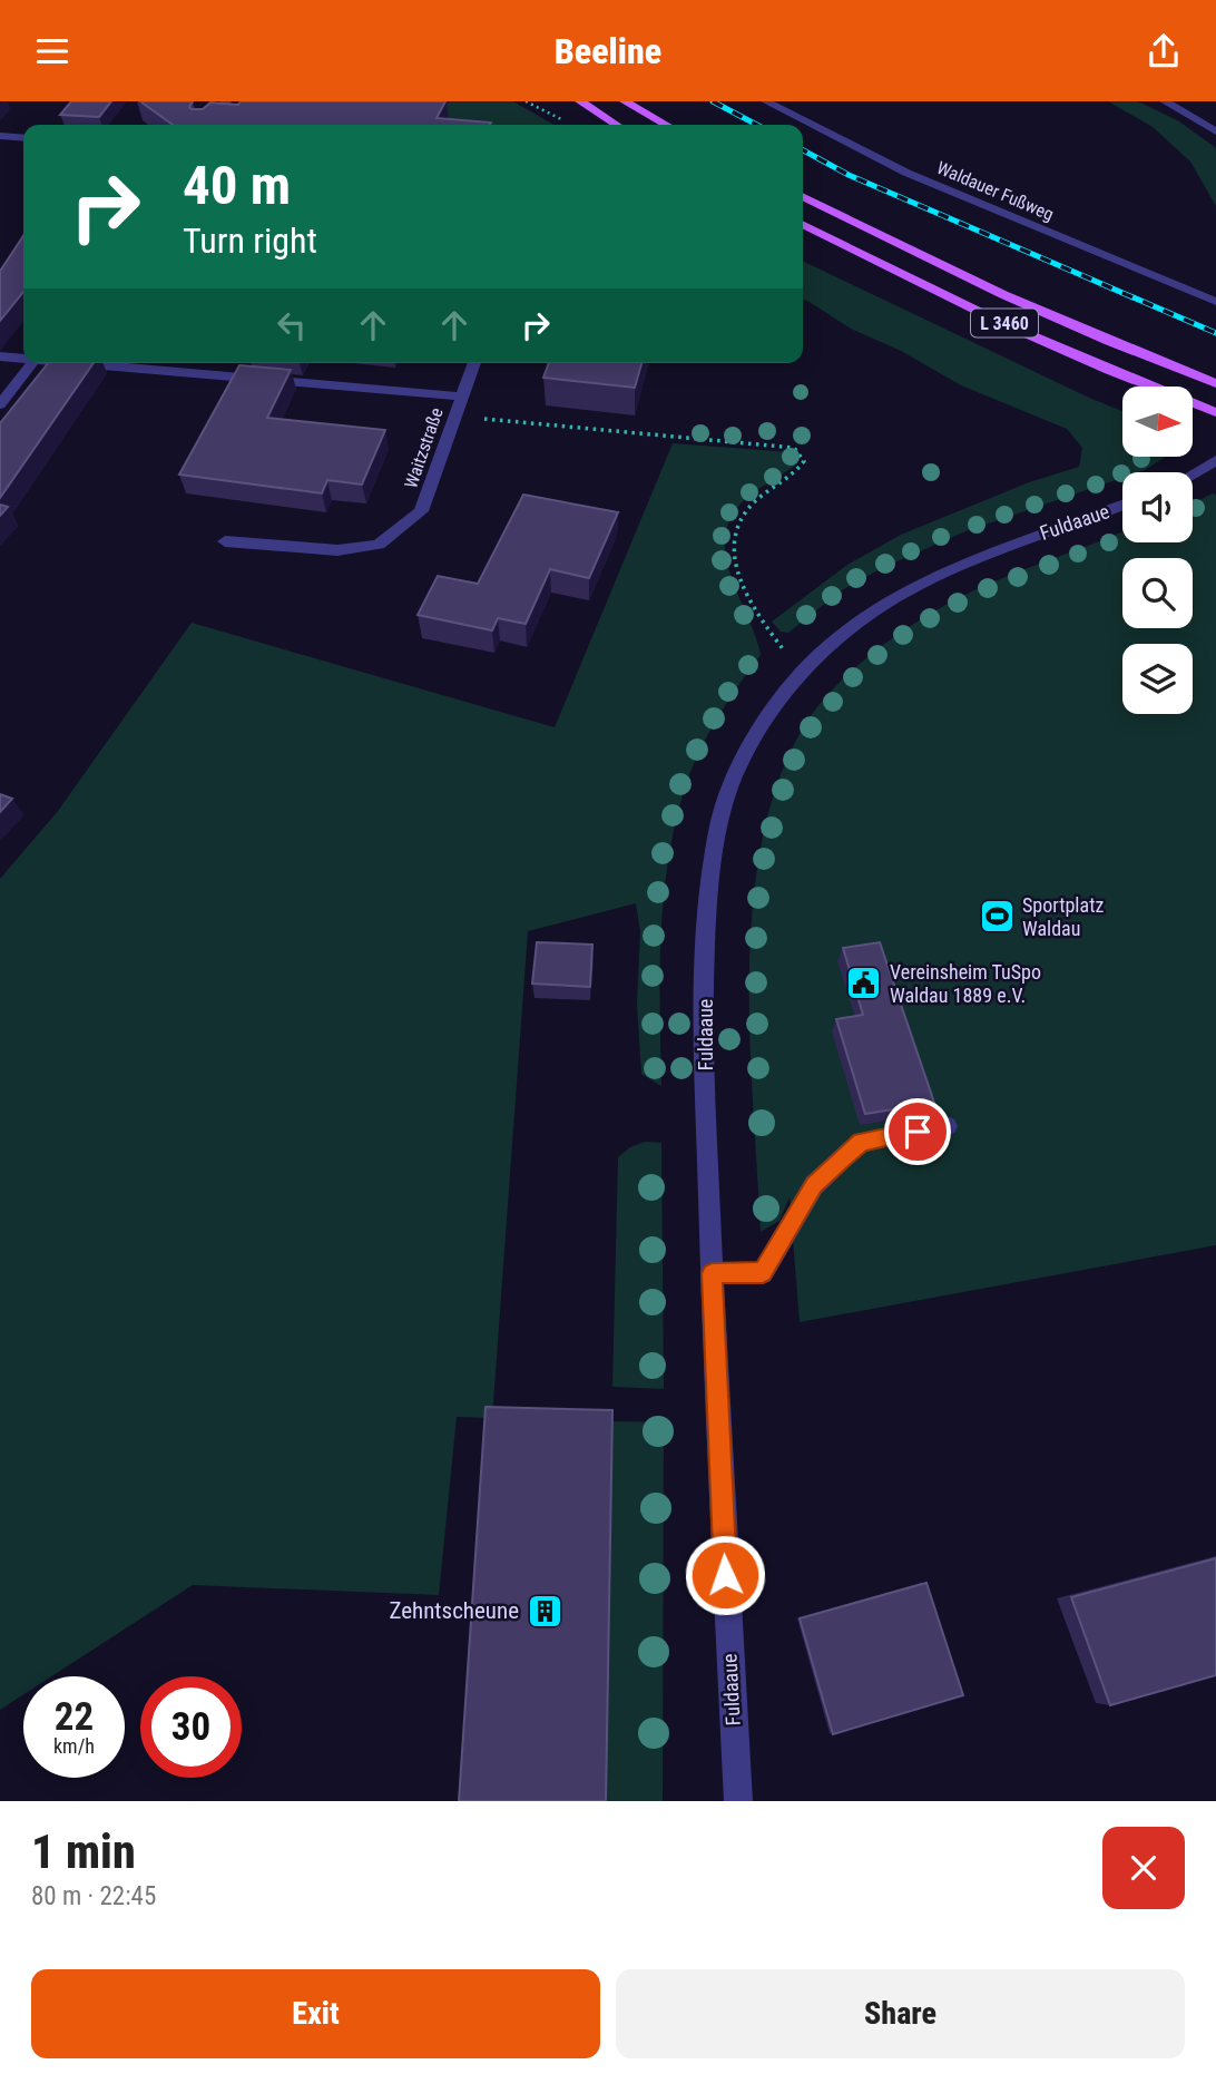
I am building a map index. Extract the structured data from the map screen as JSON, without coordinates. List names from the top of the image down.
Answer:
{
  "streets": {
    "main road": ["L 3460"],
    "street": ["Waldauer Fußweg", "Waitzstraße", "Fuldaaue"]
  },
  "places": {
    "sports": ["Sportplatz Waldau"],
    "public building": ["Vereinsheim TuSpo Waldau 1889 e.V."],
    "building": ["Zehntscheune"]
  },
  "north": "right",
  "page": {
    "header": "Beeline",
    "turn": ["40 m", "Turn right"],
    "speed": "22 km/h",
    "limit": "30",
    "heading": ["1 min", "80 m · 22:45"],
    "buttons": ["Exit", "Share"]
  }
}
